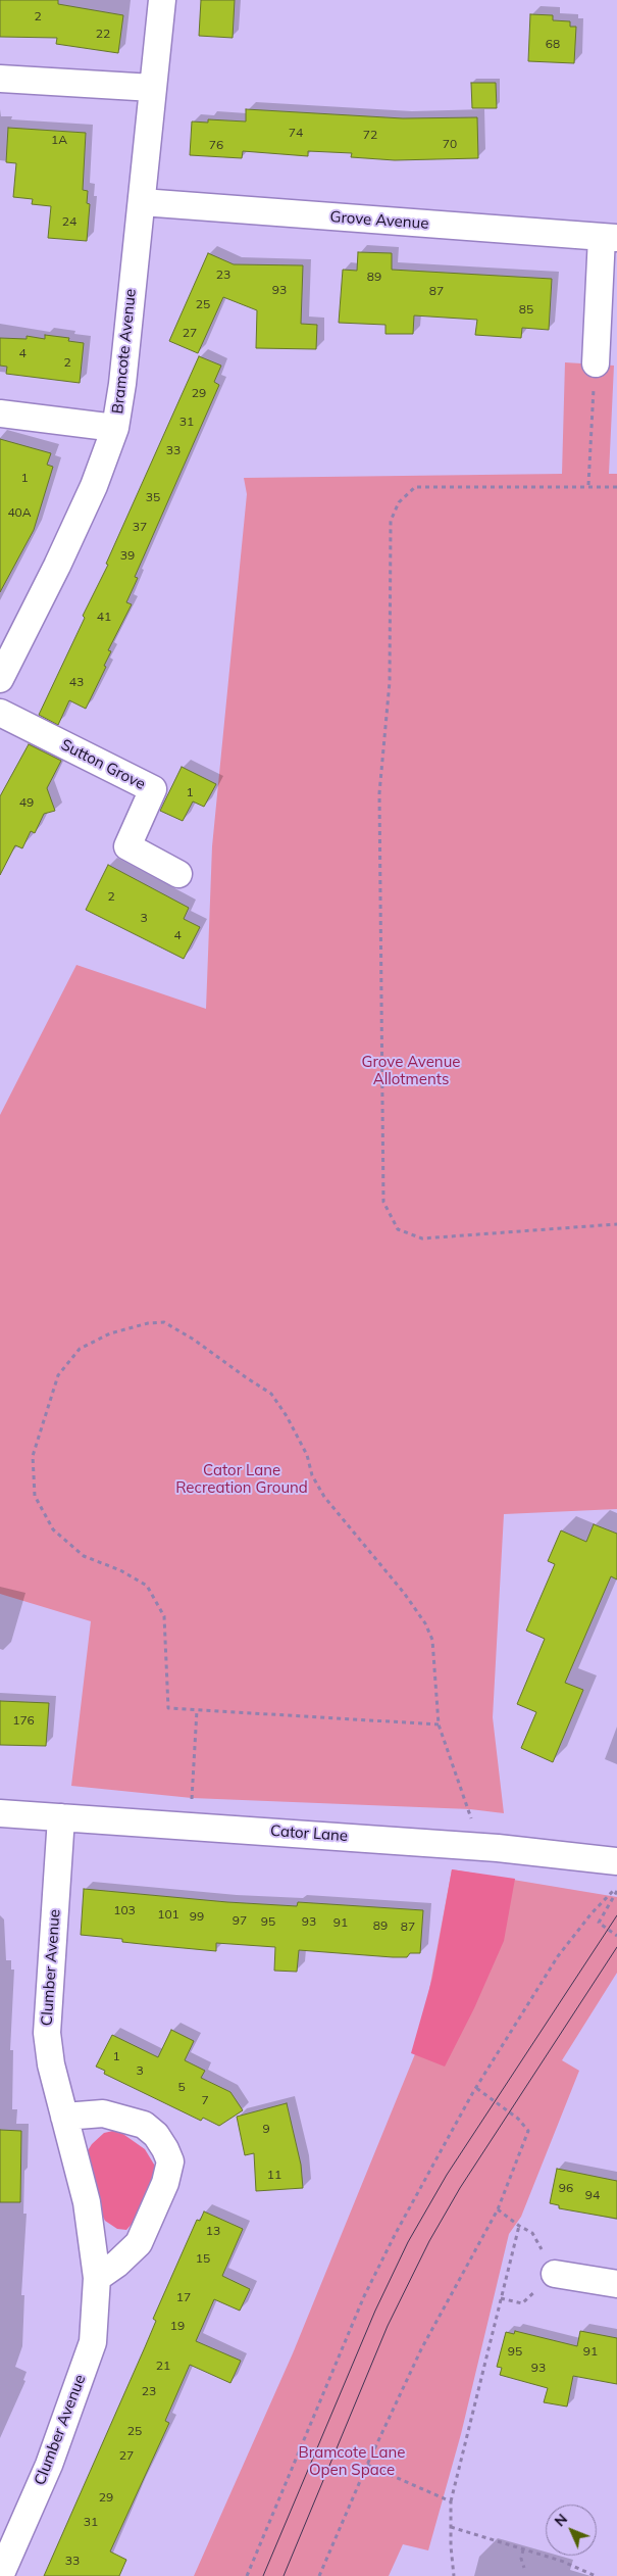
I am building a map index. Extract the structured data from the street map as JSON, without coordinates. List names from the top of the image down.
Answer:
{
  "streets": {
    "street": [
      "Grove Avenue",
      "Bramcote Avenue",
      "Sutton Grove",
      "Cator Lane",
      "Clumber Avenue"
    ]
  },
  "crossings": [
    ["Grove Avenue", "Bramcote Avenue"],
    ["Cator Lane", "Clumber Avenue"]
  ],
  "parks": ["Grove Avenue Allotments", "Cator Lane Recreation Ground", "Bramcote Lane Open Space"],
  "house_numbers": [
    "2",
    "22",
    "68",
    "74",
    "72",
    "1A",
    "70",
    "76",
    "24",
    "23",
    "89",
    "93",
    "87",
    "25",
    "85",
    "27",
    "4",
    "2",
    "29",
    "31",
    "33",
    "1",
    "35",
    "40A",
    "37",
    "39",
    "41",
    "43",
    "1",
    "49",
    "2",
    "3",
    "4",
    "176",
    "103",
    "101",
    "99",
    "97",
    "95",
    "93",
    "91",
    "89",
    "87",
    "1",
    "3",
    "5",
    "7",
    "9",
    "11",
    "96",
    "94",
    "13",
    "15",
    "17",
    "19",
    "95",
    "91",
    "21",
    "93",
    "23",
    "25",
    "27",
    "29",
    "31",
    "33"
  ],
  "north": "top left"
}
